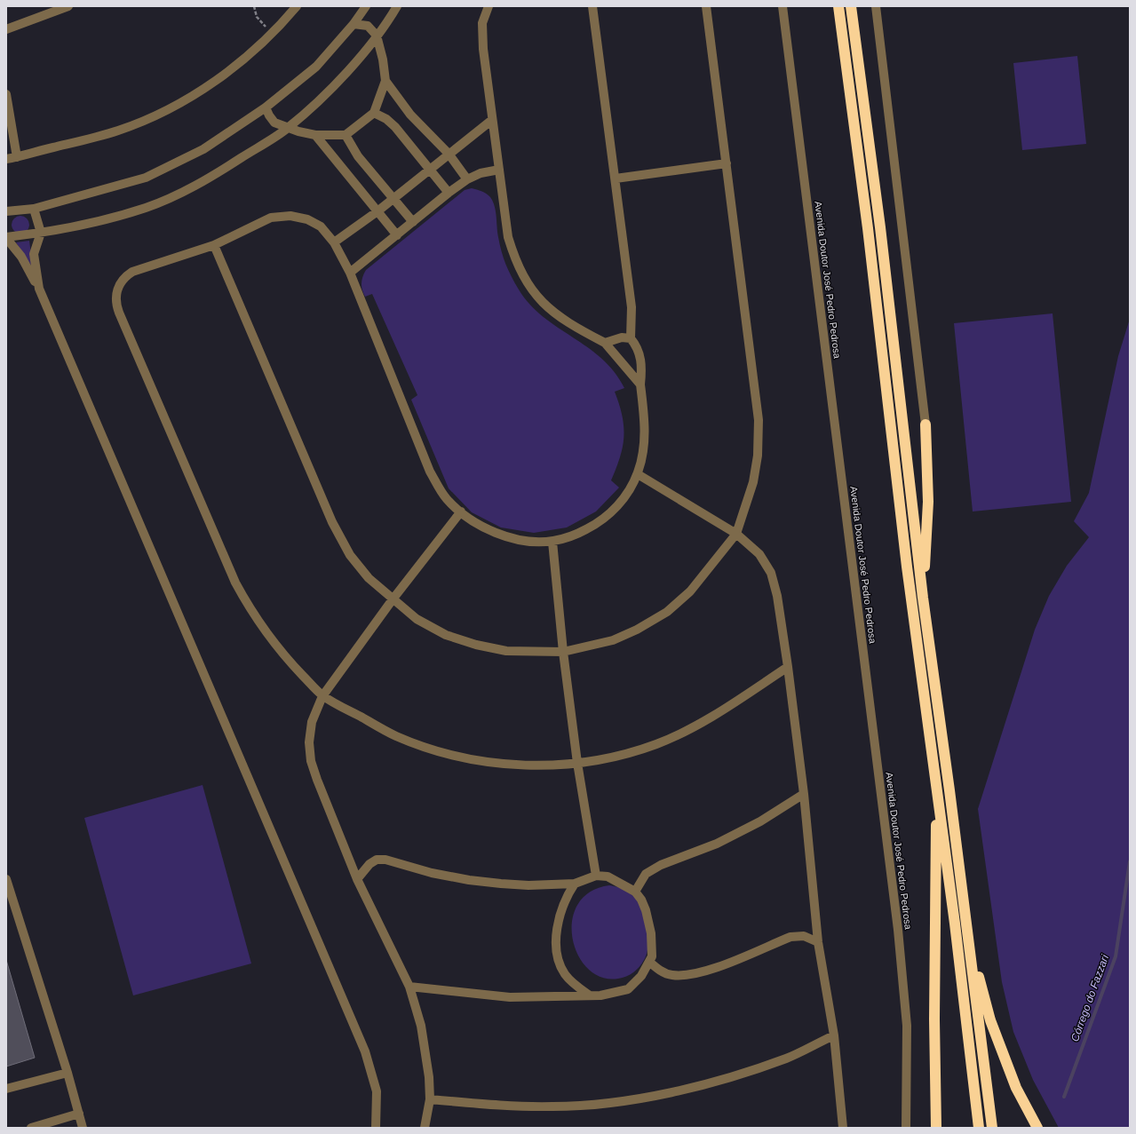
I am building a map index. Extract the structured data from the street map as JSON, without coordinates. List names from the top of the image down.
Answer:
{
  "streets": {
    "street": ["Avenida Doutor José Pedro Pedrosa"]
  },
  "water": ["Córrego do Fazzari"]
}
